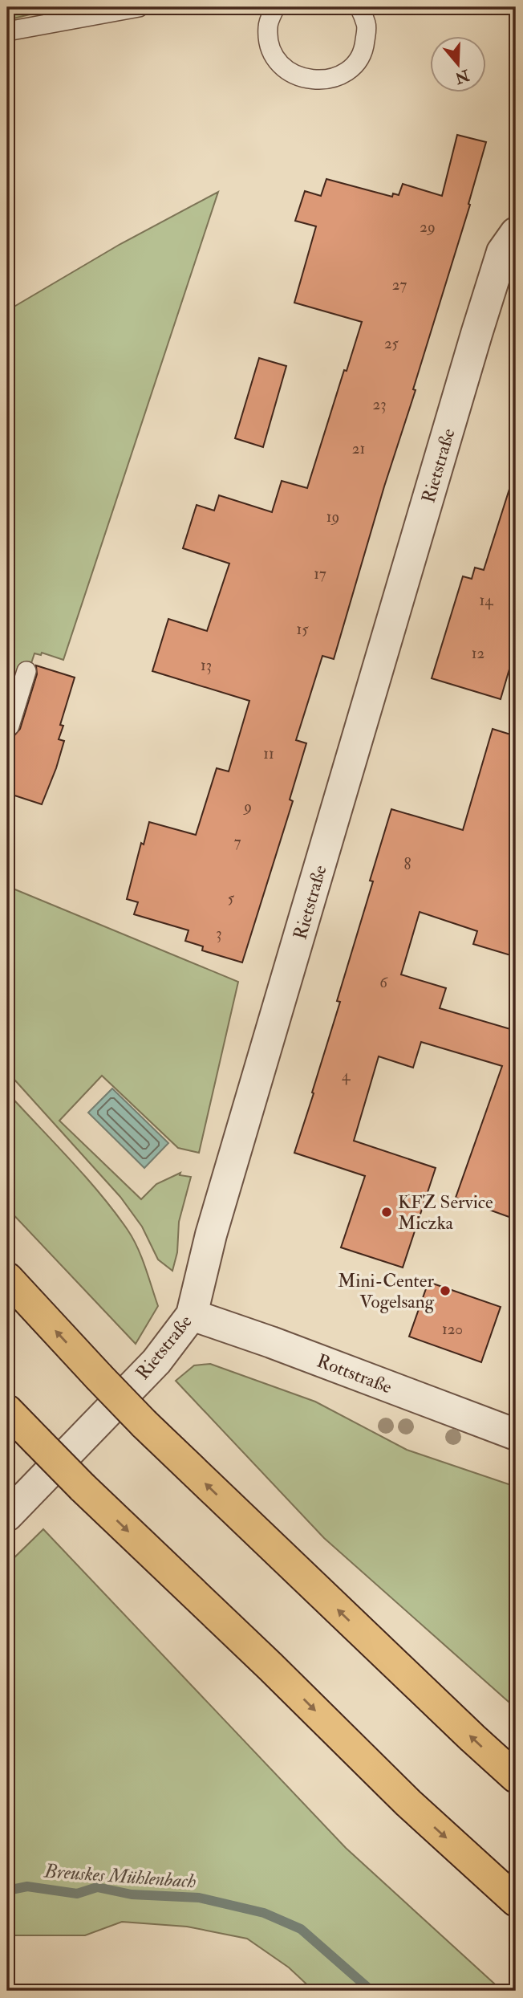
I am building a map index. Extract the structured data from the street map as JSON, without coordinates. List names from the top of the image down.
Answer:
{
  "streets": {
    "street": ["Rietstraße", "Rottstraße"]
  },
  "crossings": [
    ["Rietstraße", "Rottstraße"]
  ],
  "water": ["Breuskes Mühlenbach"],
  "places": ["KFZ Service Miczka", "Mini-Center Vogelsang"],
  "house_numbers": [
    "29",
    "27",
    "25",
    "23",
    "21",
    "19",
    "17",
    "14",
    "15",
    "12",
    "13",
    "11",
    "9",
    "7",
    "8",
    "5",
    "3",
    "6",
    "4",
    "120"
  ],
  "north": "bottom"
}
